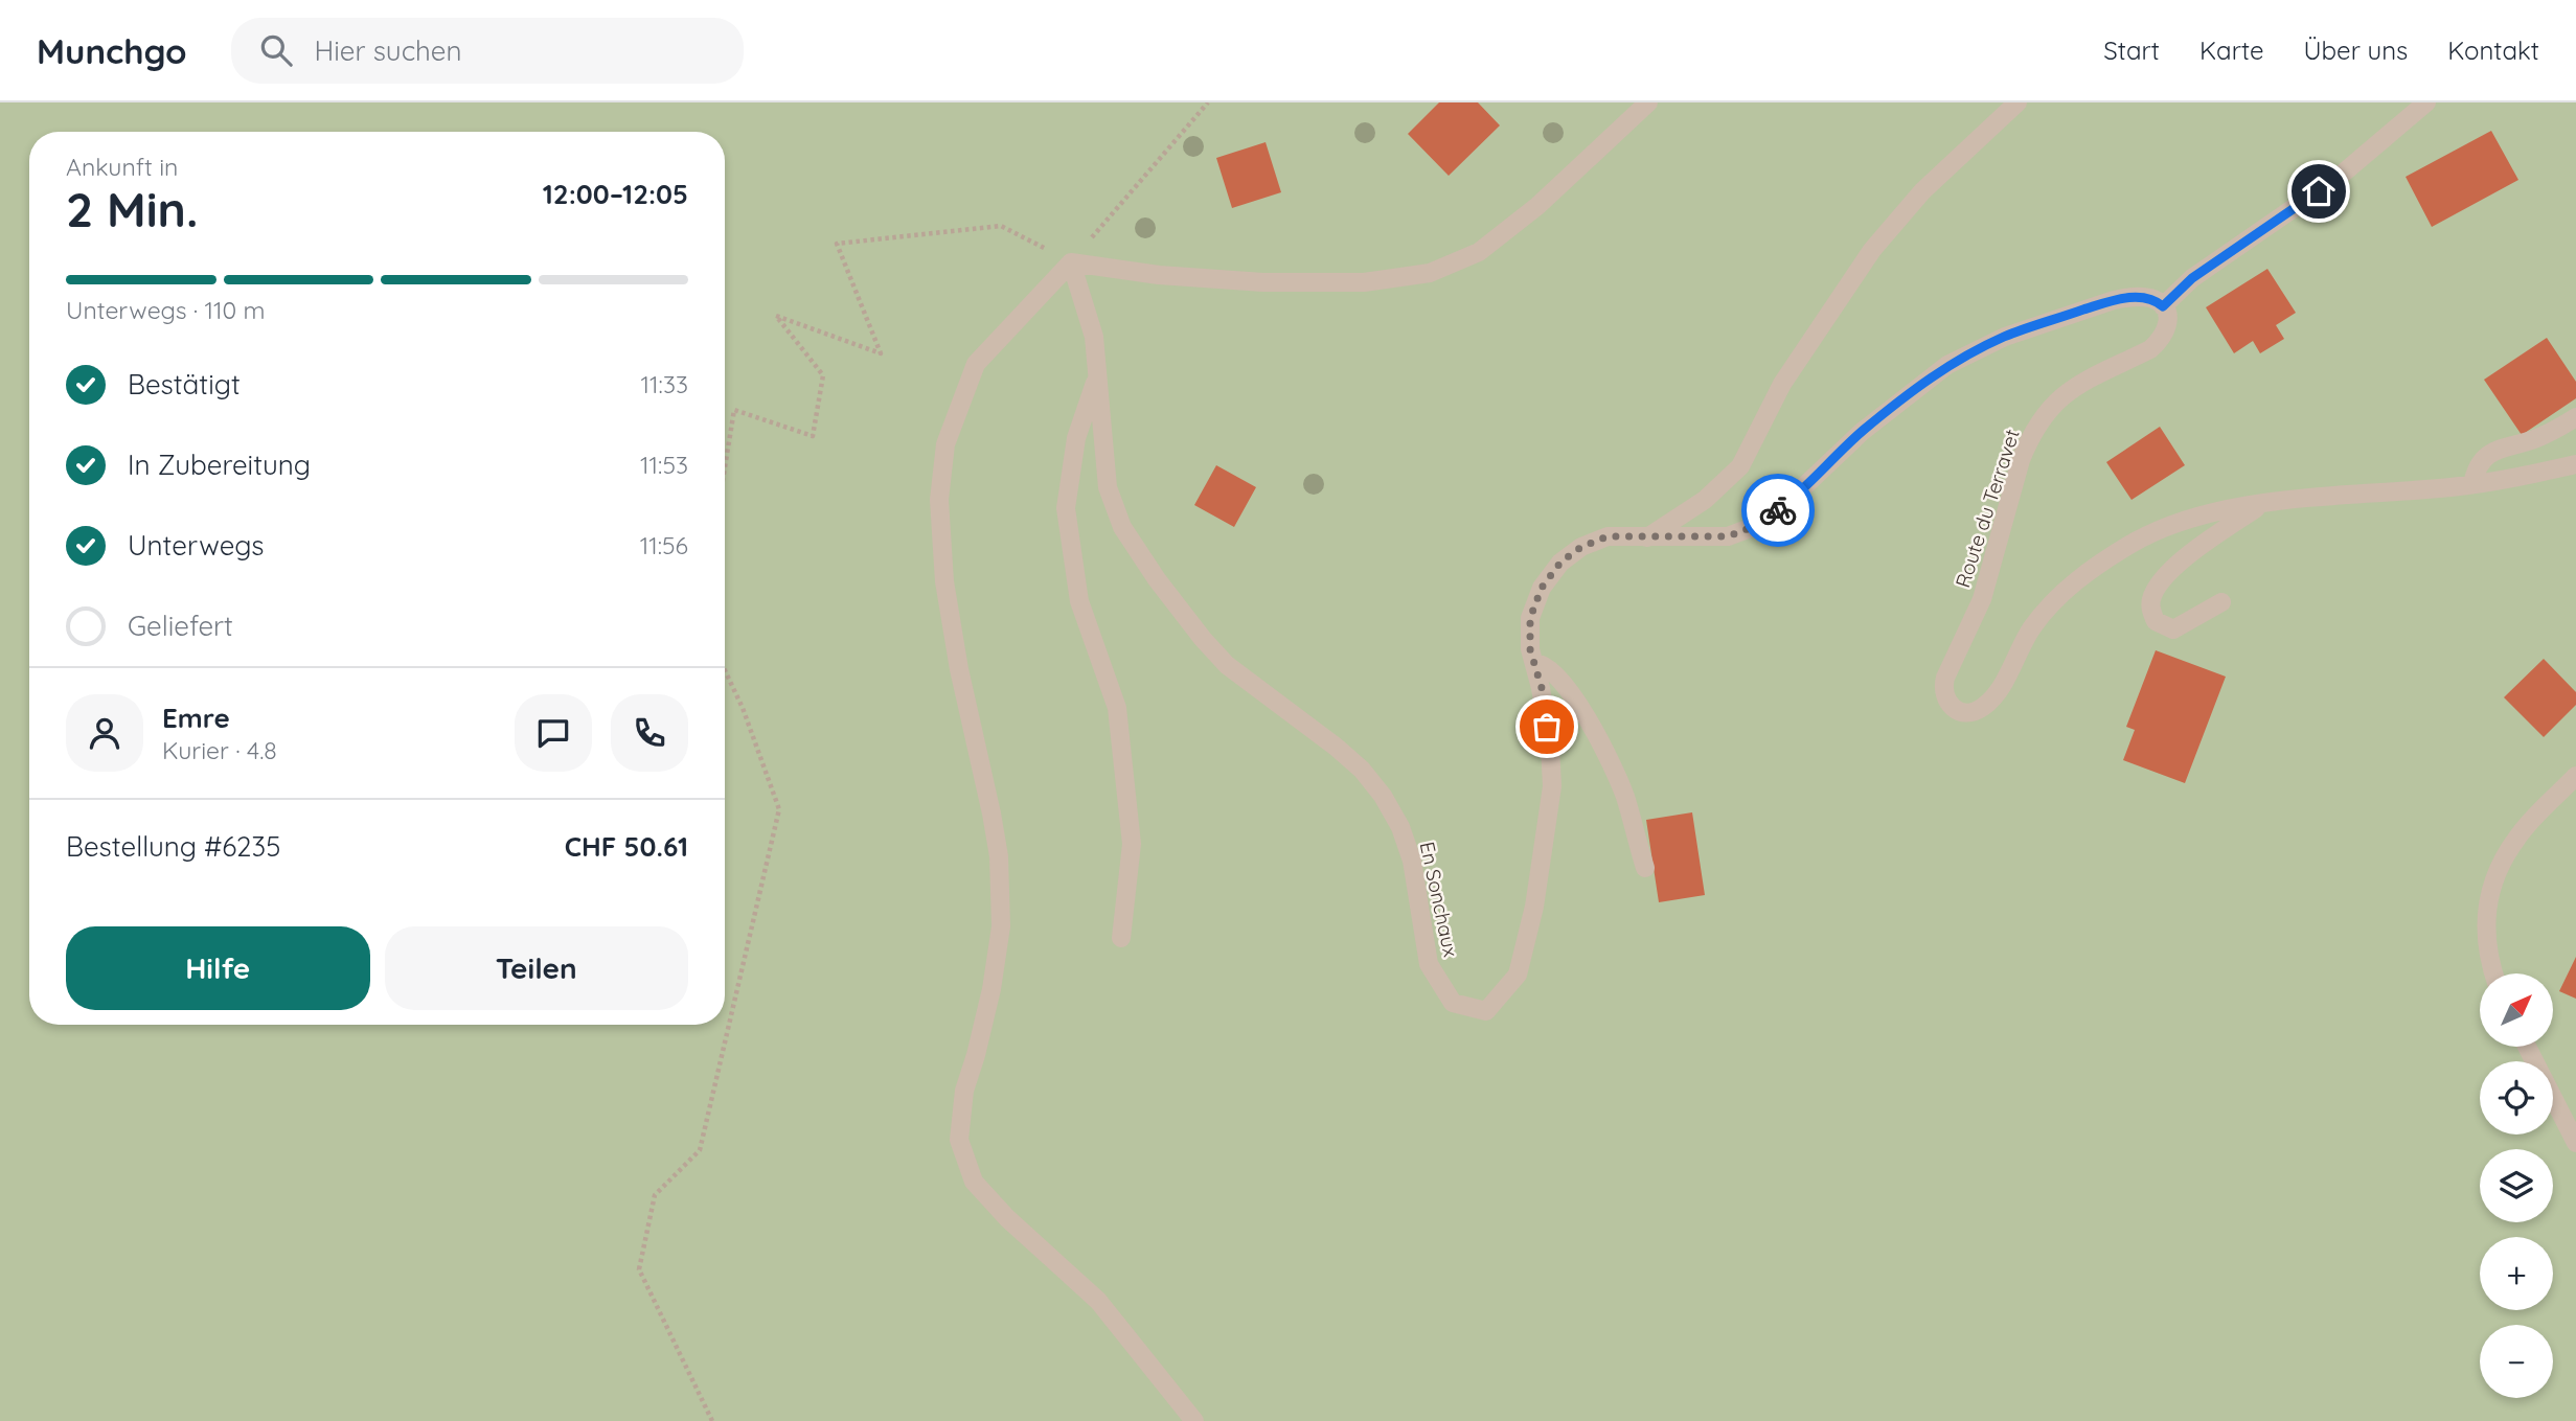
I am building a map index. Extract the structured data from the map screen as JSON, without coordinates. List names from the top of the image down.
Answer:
{
  "streets": {
    "street": ["Route du Terravet", "En Sonchaux"]
  },
  "north": "top right",
  "page": {
    "header": "Munchgo",
    "search": "Hier suchen",
    "nav": [
      "Start",
      "Karte",
      "Über uns",
      "Kontakt"
    ],
    "heading": ["2 Min.", "Ankunft in", "12:00–12:05"],
    "panel": [
      "Emre",
      "Kurier · 4.8",
      "Bestellung #6235",
      "CHF 50.61"
    ],
    "bar": "Unterwegs · 110 m",
    "list": [
      ["Bestätigt", "11:33"],
      ["In Zubereitung", "11:53"],
      ["Unterwegs", "11:56"],
      "Geliefert"
    ],
    "buttons": ["Hilfe", "Teilen"],
    "map_buttons": ["+", "−"]
  }
}
